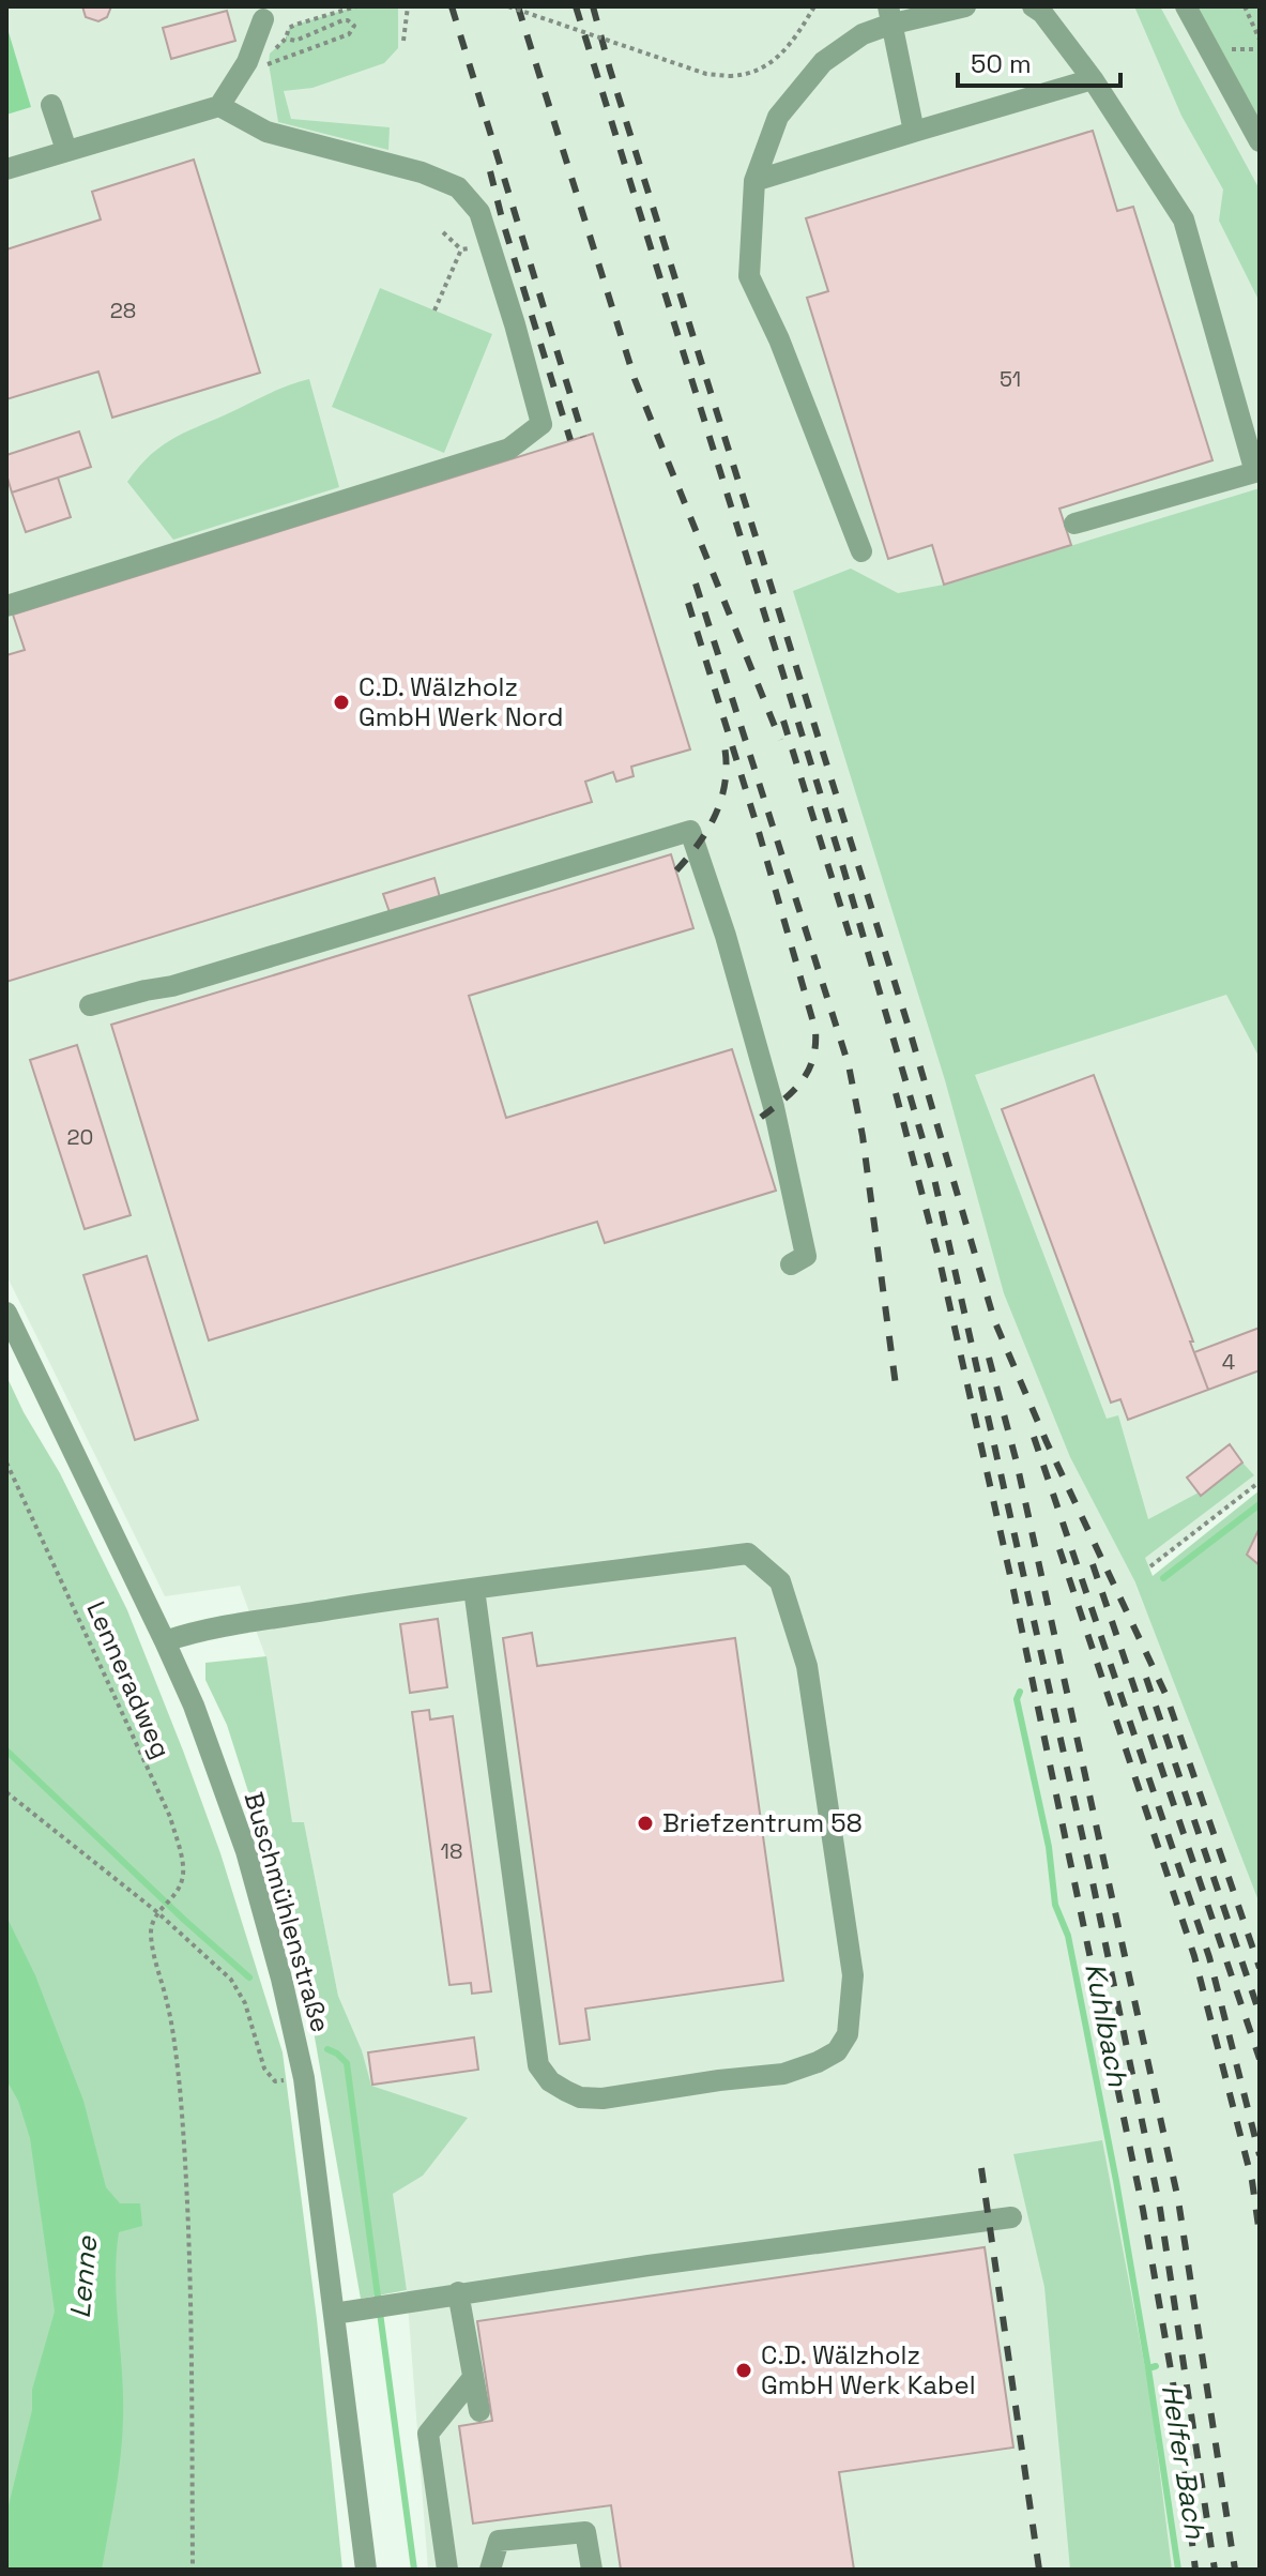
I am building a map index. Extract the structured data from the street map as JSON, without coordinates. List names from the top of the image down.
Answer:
{
  "streets": {
    "street": ["Buschmühlenstraße"],
    "path": ["Lenneradweg"]
  },
  "water": ["Kuhlbach", "Lenne", "Helfer Bach"],
  "places": ["C.D. Wälzholz GmbH Werk Nord", "Briefzentrum 58", "C.D. Wälzholz GmbH Werk Kabel"],
  "house_numbers": [
    "28",
    "51",
    "20",
    "4",
    "18"
  ],
  "scale_bar": "50 m"
}
